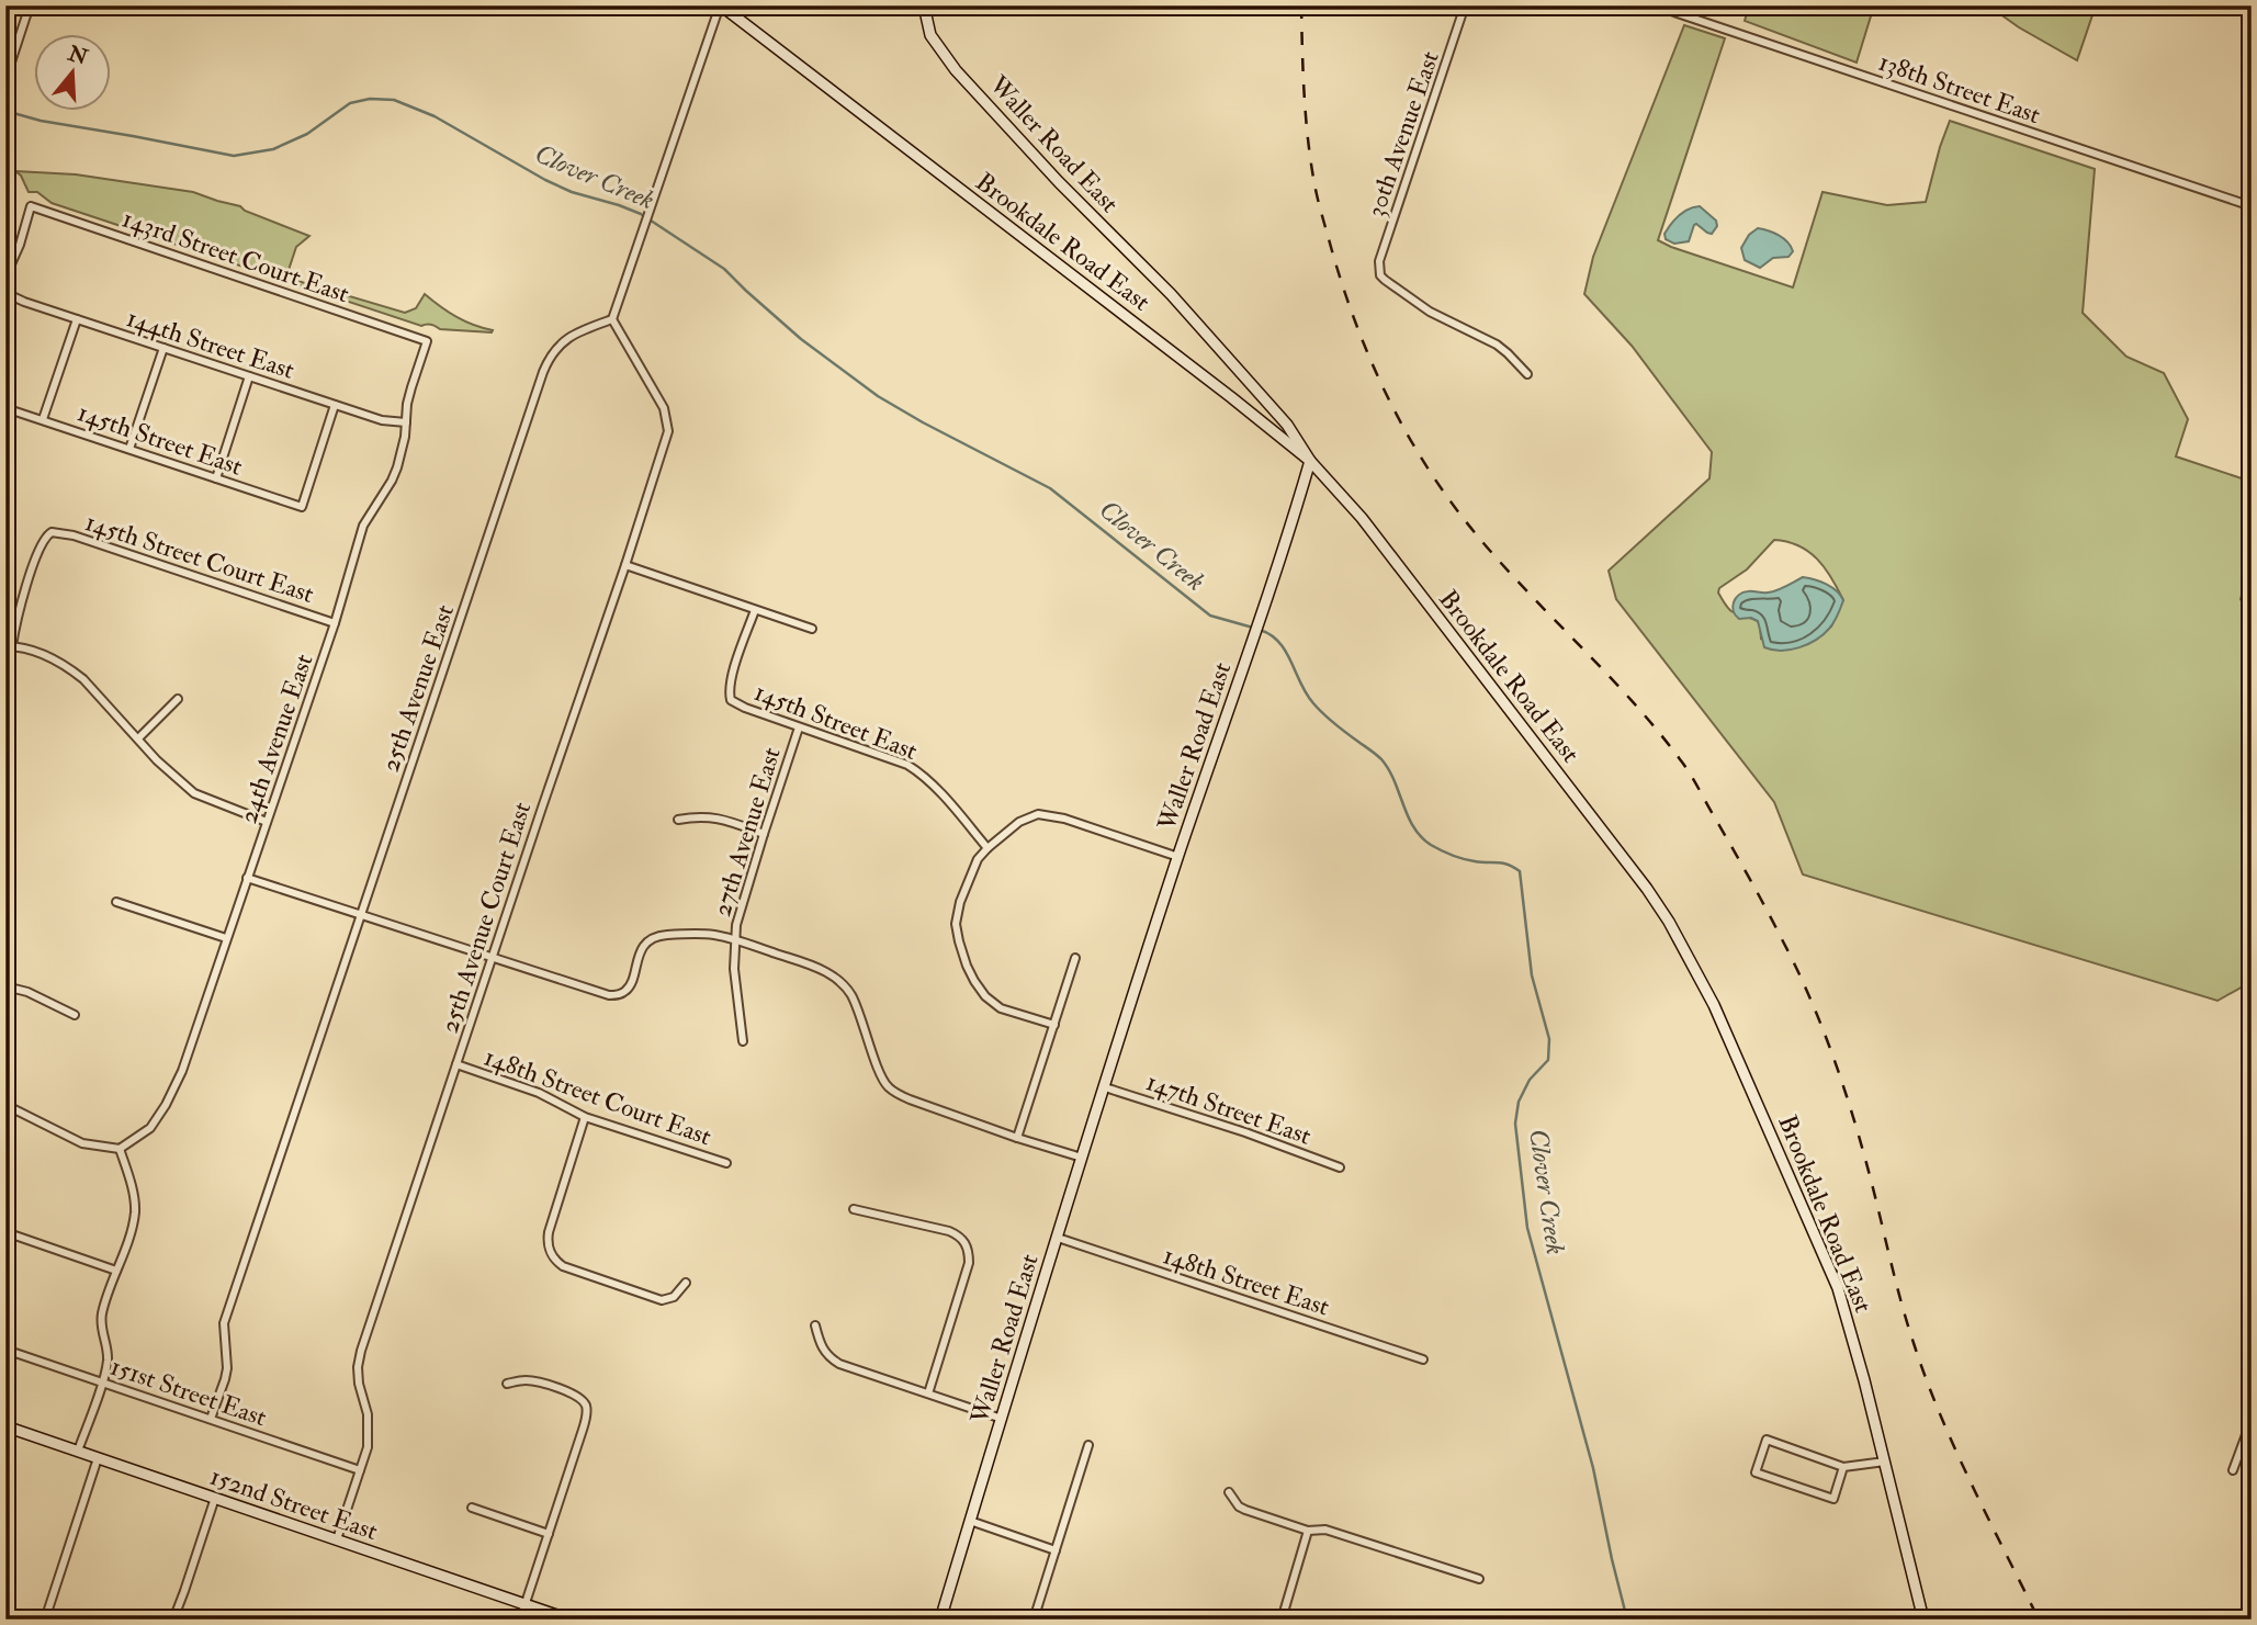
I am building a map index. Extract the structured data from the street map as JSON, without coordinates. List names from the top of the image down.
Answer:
{
  "streets": {
    "main road": ["Waller Road East", "Brookdale Road East", "152nd Street East"],
    "street": [
      "138th Street East",
      "30th Avenue East",
      "143rd Street Court East",
      "144th Street East",
      "145th Street East",
      "145th Street Court East",
      "25th Avenue East",
      "24th Avenue East",
      "27th Avenue East",
      "25th Avenue Court East",
      "148th Street Court East",
      "147th Street East",
      "148th Street East",
      "151st Street East"
    ]
  },
  "crossings": [
    ["Waller Road East", "Brookdale Road East"],
    ["Waller Road East", "147th Street East"],
    ["Waller Road East", "148th Street East"],
    ["143rd Street Court East", "24th Avenue East"],
    ["144th Street East", "145th Street East"],
    ["144th Street East", "24th Avenue East"],
    ["145th Street East", "27th Avenue East"],
    ["145th Street Court East", "24th Avenue East"],
    ["25th Avenue East", "25th Avenue Court East"],
    ["25th Avenue East", "151st Street East"],
    ["25th Avenue Court East", "148th Street Court East"],
    ["25th Avenue Court East", "151st Street East"],
    ["25th Avenue Court East", "152nd Street East"]
  ],
  "water": ["Clover Creek"],
  "north": "top"
}
